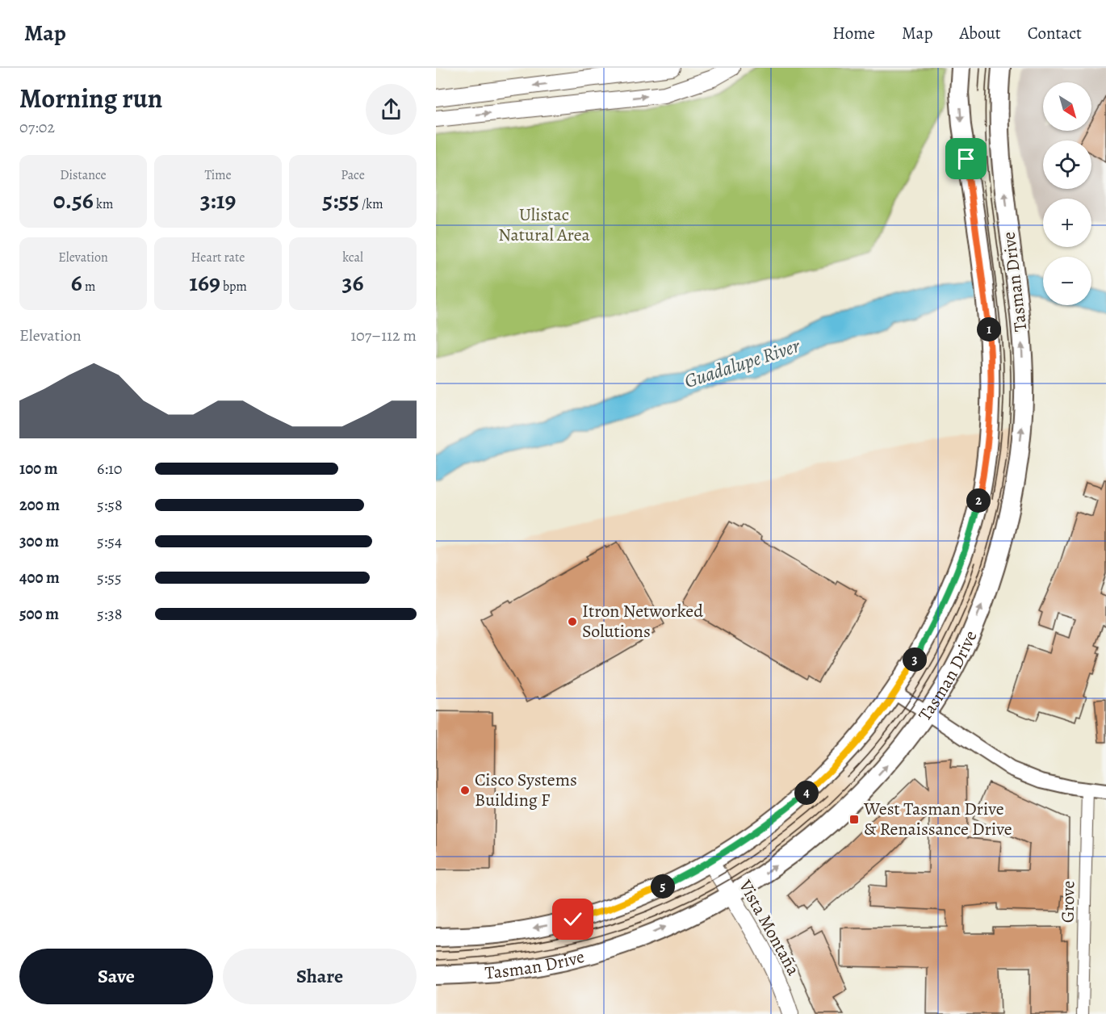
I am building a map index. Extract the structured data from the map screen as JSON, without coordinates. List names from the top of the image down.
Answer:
{
  "streets": {
    "main road": ["Tasman Drive", "Vista Montaña"],
    "street": ["Grove"]
  },
  "crossings": [
    ["Tasman Drive", "Vista Montaña"]
  ],
  "water": ["Guadalupe River"],
  "parks": ["Ulistac Natural Area"],
  "places": {
    "other": ["Itron Networked Solutions", "Cisco Systems Building F"],
    "transit": ["West Tasman Drive & Renaissance Drive"]
  },
  "north": "bottom right",
  "page": {
    "header": "Map",
    "nav": [
      "Home",
      "Map",
      "About",
      "Contact"
    ],
    "heading": ["Morning run", "07:02"],
    "map_buttons": ["+", "−"],
    "stats": [
      ["Distance", "0.56 km"],
      ["Time", "3:19"],
      ["Pace", "5:55 /km"],
      ["Elevation", "6 m"],
      ["Heart rate", "169 bpm"],
      ["kcal", "36"]
    ],
    "chart": ["Elevation", "107–112 m"],
    "pins": [
      "1",
      "2",
      "3",
      "4",
      "5"
    ],
    "list": [
      {
        "name": "100 m",
        "note": "6:10"
      },
      {
        "name": "200 m",
        "note": "5:58"
      },
      {
        "name": "300 m",
        "note": "5:54"
      },
      {
        "name": "400 m",
        "note": "5:55"
      },
      {
        "name": "500 m",
        "note": "5:38"
      }
    ],
    "buttons": ["Save", "Share"]
  }
}
